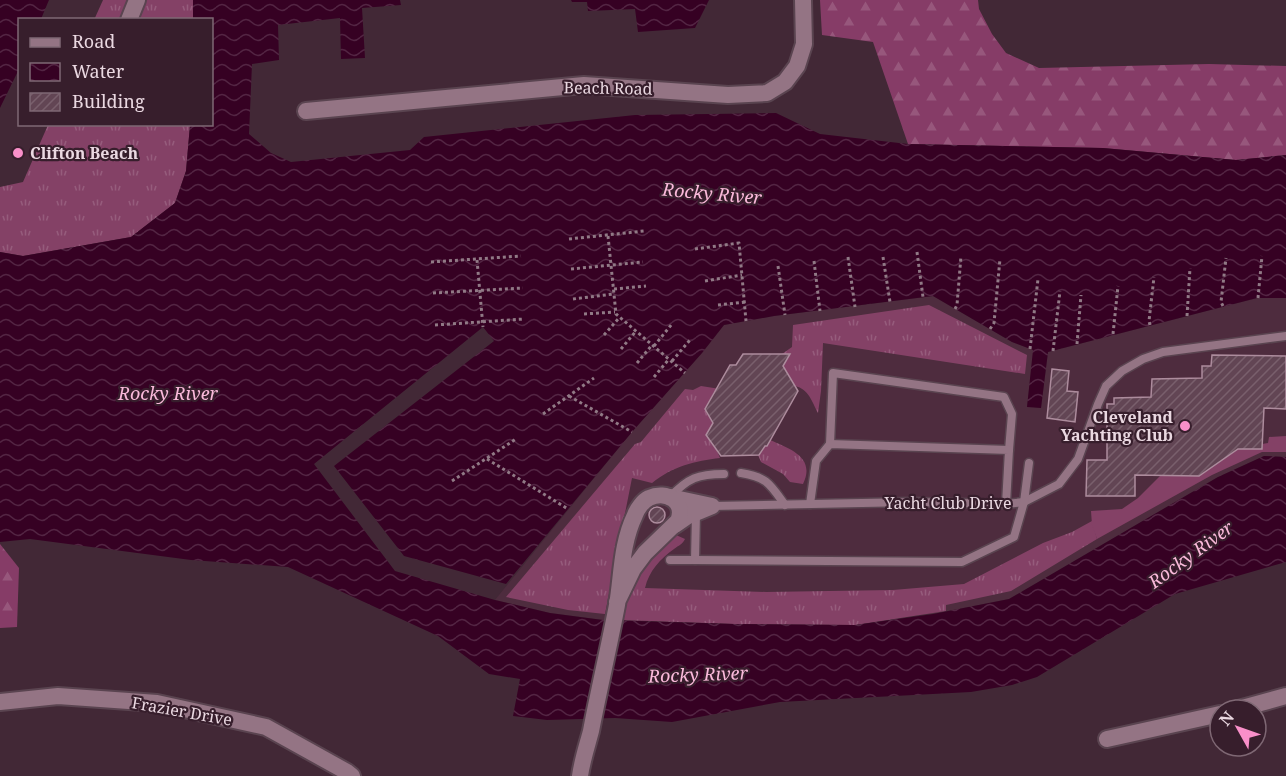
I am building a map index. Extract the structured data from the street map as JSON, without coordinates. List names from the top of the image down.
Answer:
{
  "streets": {
    "street": ["Beach Road", "Yacht Club Drive", "Frazier Drive"]
  },
  "water": ["Rocky River"],
  "places": ["Clifton Beach", "Cleveland Yachting Club"],
  "legend": ["Road", "Water", "Building"],
  "north": "top left"
}
